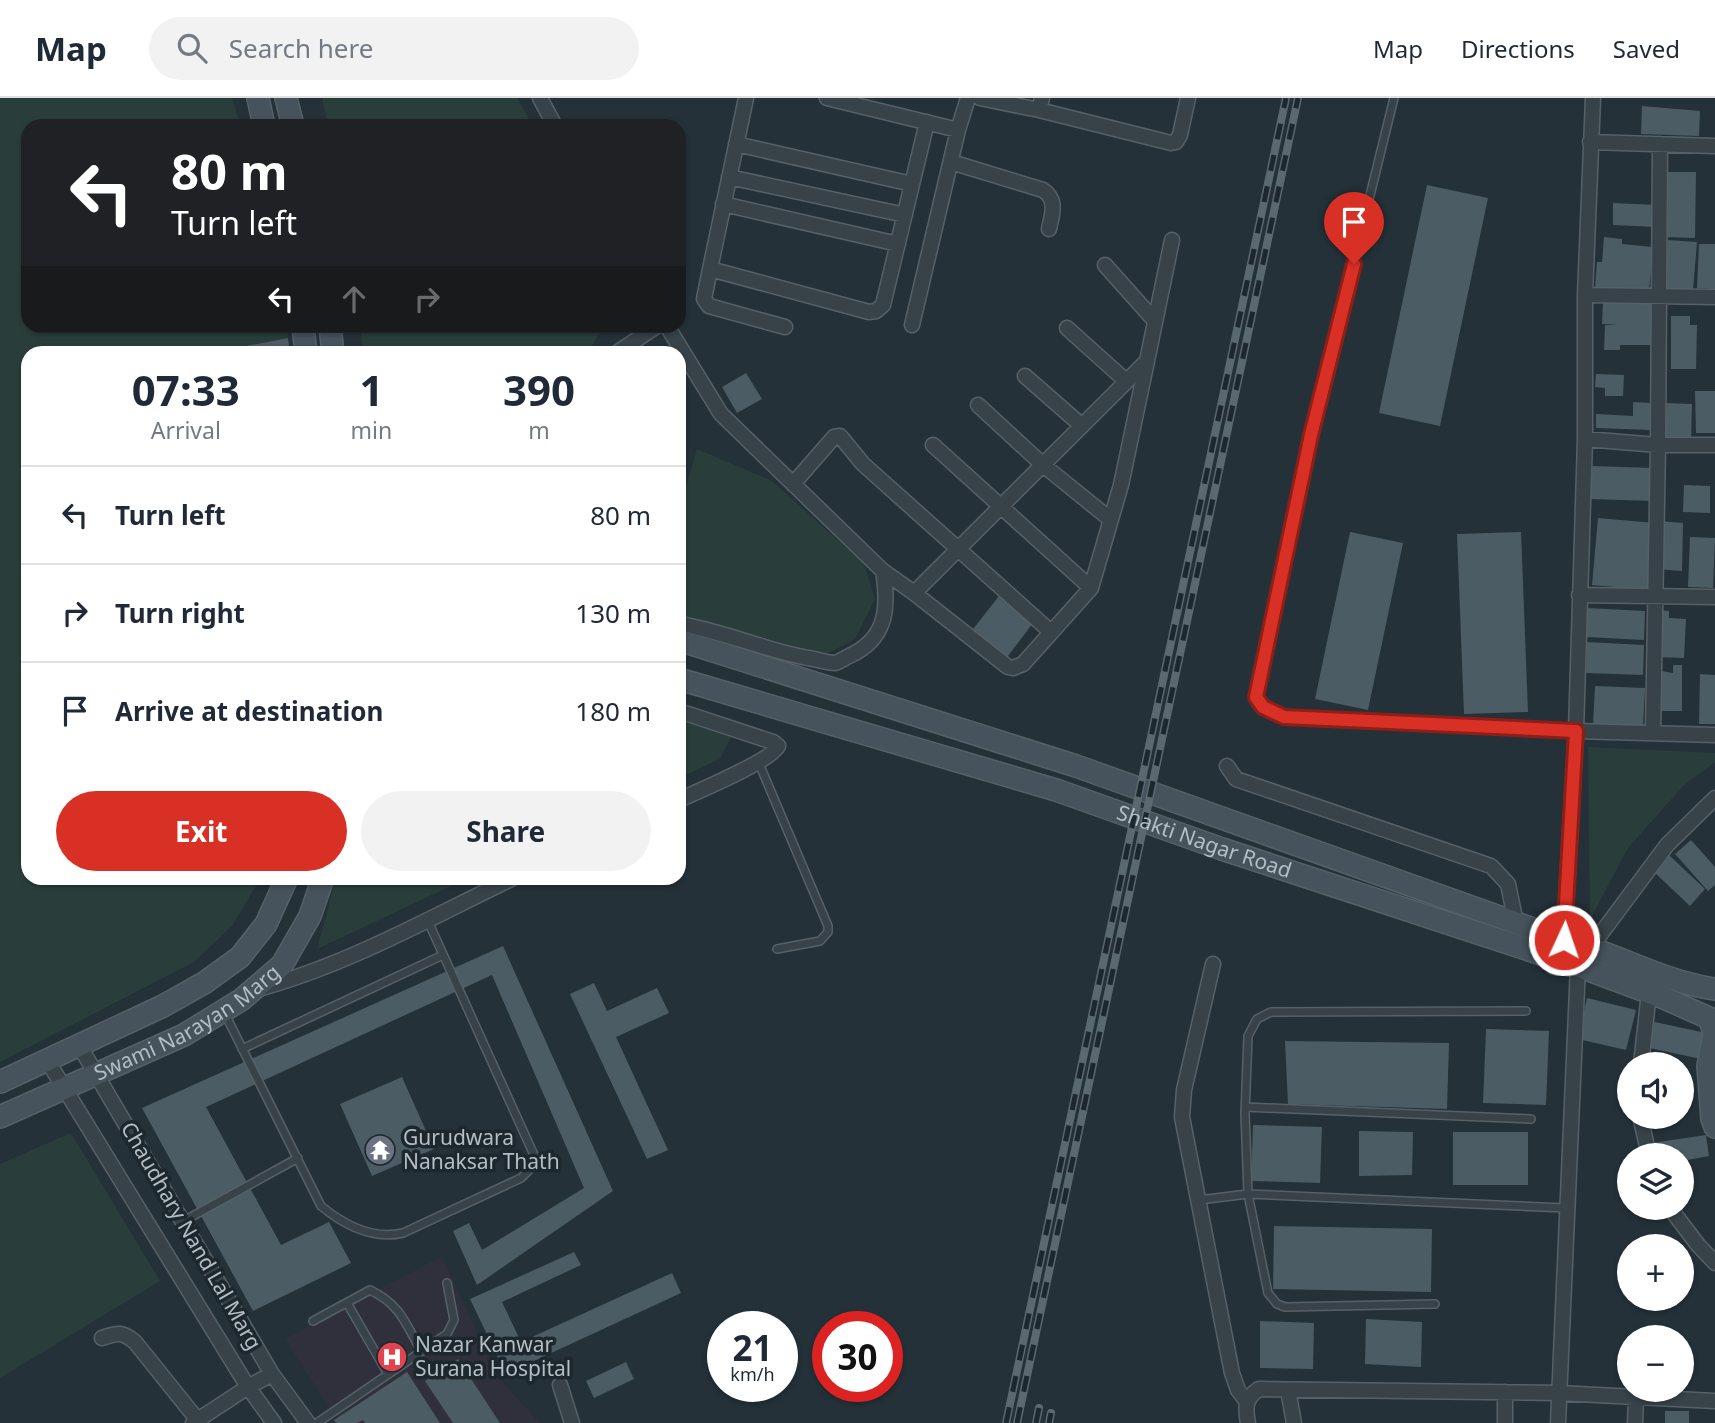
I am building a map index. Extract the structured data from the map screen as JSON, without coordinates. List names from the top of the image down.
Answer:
{
  "streets": {
    "street": ["Shakti Nagar Road", "Swami Narayan Marg", "Chaudhary Nand Lal Marg"]
  },
  "crossings": [
    ["Swami Narayan Marg", "Chaudhary Nand Lal Marg"]
  ],
  "places": {
    "temple": ["Gurudwara Nanaksar Thath"],
    "hospital": ["Nazar Kanwar Surana Hospital"]
  },
  "page": {
    "header": "Map",
    "search": "Search here",
    "nav": ["Map", "Directions", "Saved"],
    "turn": ["80 m", "Turn left"],
    "eta": [
      "07:33",
      "Arrival",
      "1",
      "min",
      "390",
      "m"
    ],
    "list": [
      {
        "name": "Turn left",
        "value": "80 m"
      },
      {
        "name": "Turn right",
        "value": "130 m"
      },
      {
        "name": "Arrive at destination",
        "value": "180 m"
      }
    ],
    "buttons": ["Exit", "Share"],
    "map_buttons": ["+", "−"],
    "speed": "21 km/h",
    "limit": "30"
  }
}
